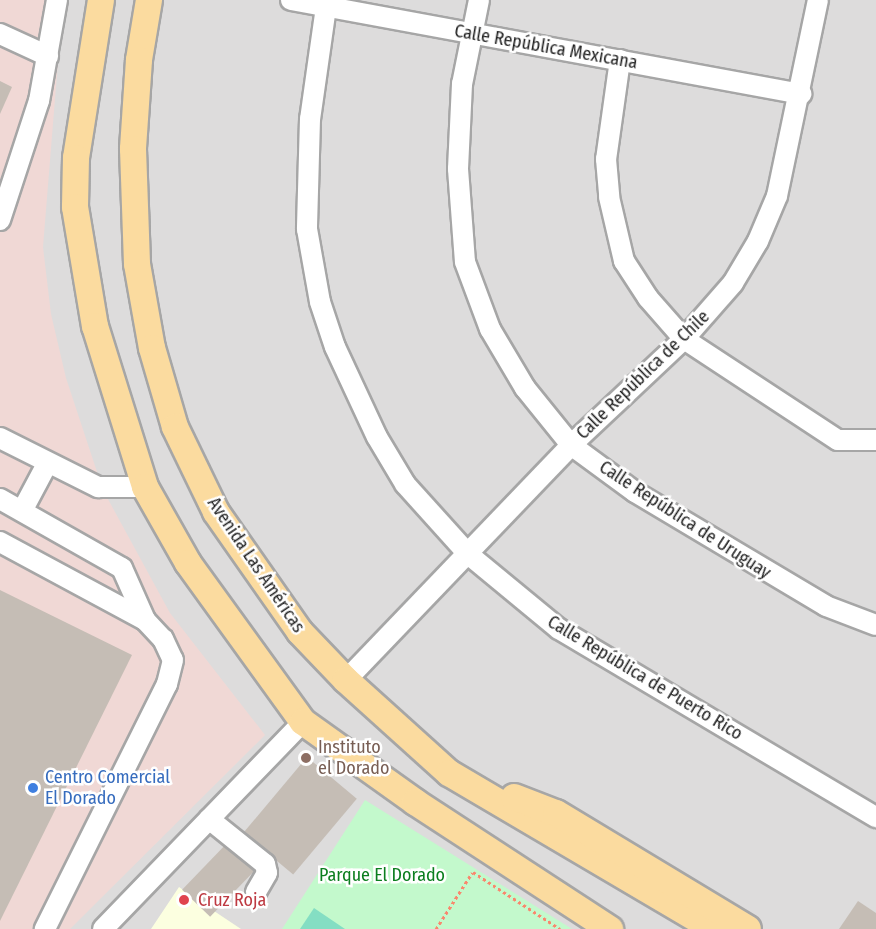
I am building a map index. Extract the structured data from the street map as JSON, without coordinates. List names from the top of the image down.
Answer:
{
  "streets": {
    "main road": ["Avenida Las Américas"],
    "street": [
      "Calle República Mexicana",
      "Calle República de Chile",
      "Calle República de Uruguay",
      "Calle República de Puerto Rico"
    ]
  },
  "crossings": [
    ["Calle República Mexicana", "Calle República de Chile"],
    ["Calle República Mexicana", "Calle República de Uruguay"],
    ["Calle República Mexicana", "Calle República de Puerto Rico"],
    ["Calle República de Chile", "Calle República de Uruguay"],
    ["Calle República de Chile", "Avenida Las Américas"],
    ["Calle República de Chile", "Calle República de Puerto Rico"]
  ],
  "parks": ["Parque El Dorado"],
  "places": ["Instituto el Dorado", "Centro Comercial El Dorado", "Cruz Roja"]
}
